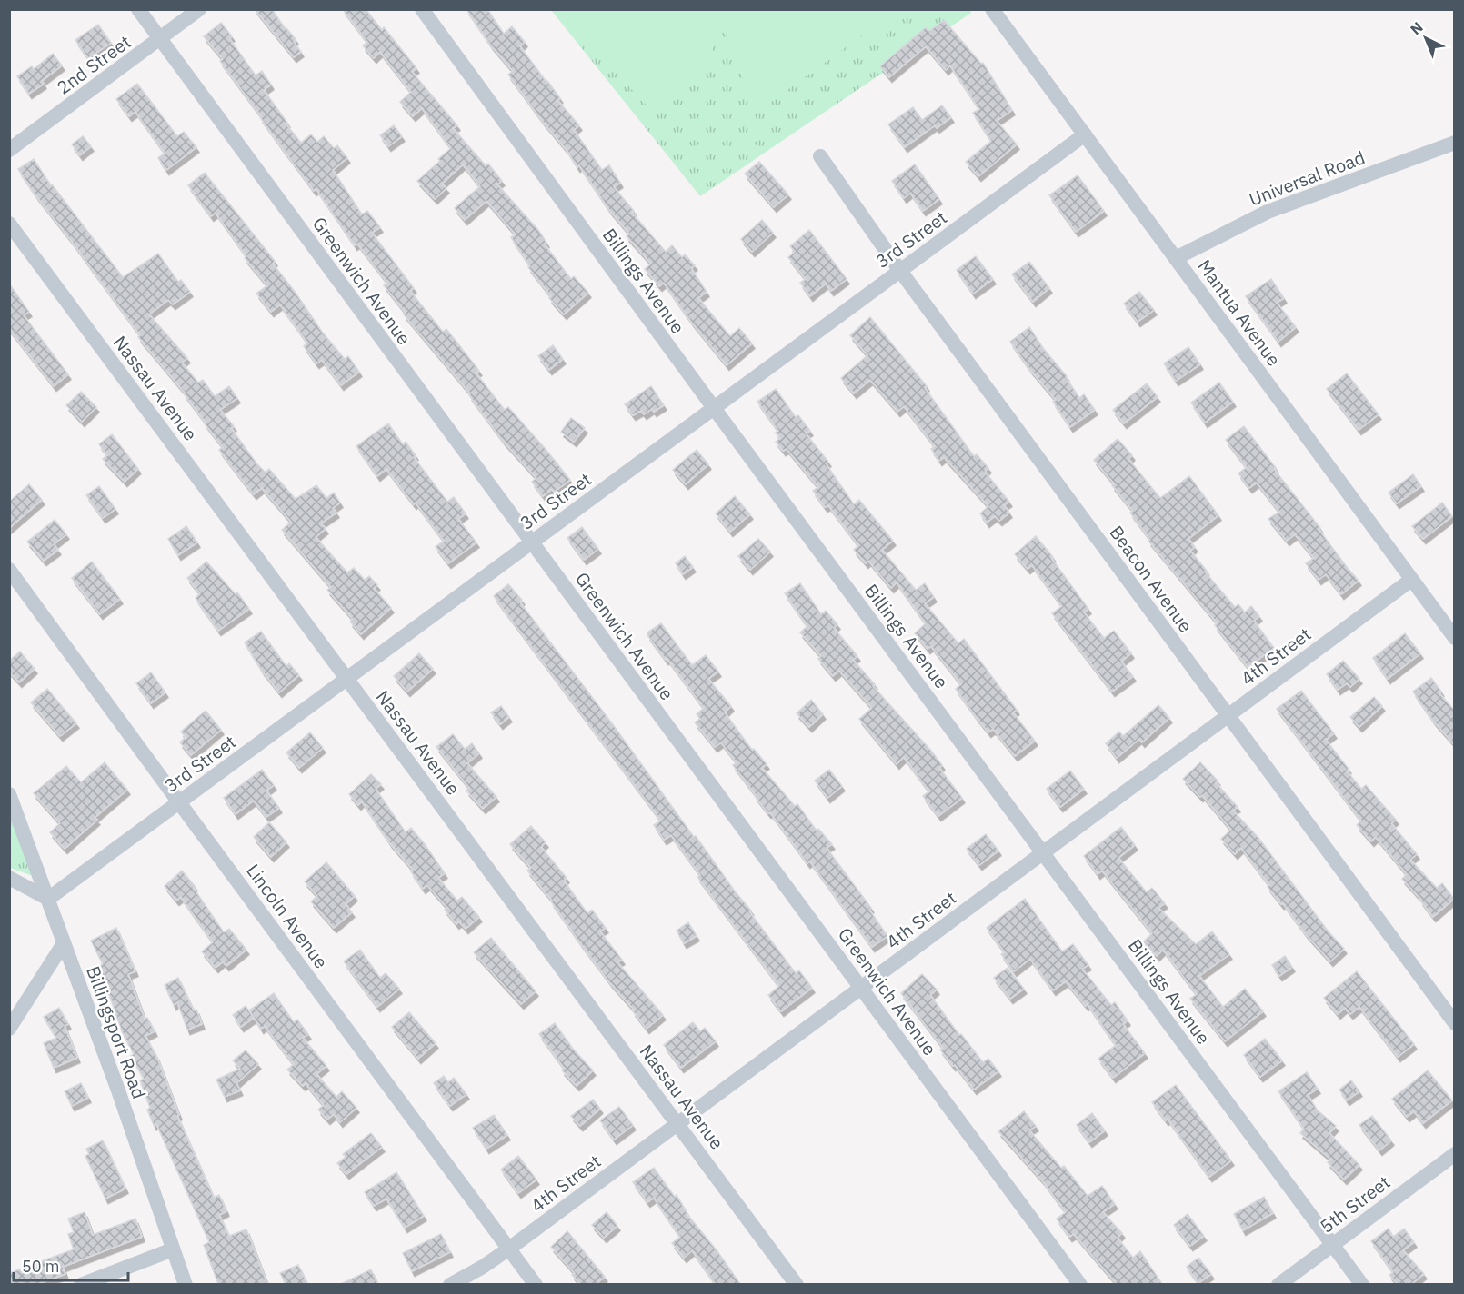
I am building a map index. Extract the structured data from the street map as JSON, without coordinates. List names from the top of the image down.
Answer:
{
  "streets": {
    "street": [
      "2nd Street",
      "Universal Road",
      "3rd Street",
      "Greenwich Avenue",
      "Billings Avenue",
      "Mantua Avenue",
      "Nassau Avenue",
      "Beacon Avenue",
      "4th Street",
      "Lincoln Avenue",
      "Billingsport Road",
      "5th Street"
    ]
  },
  "crossings": [
    ["2nd Street", "Greenwich Avenue"],
    ["Universal Road", "Mantua Avenue"],
    ["3rd Street", "Greenwich Avenue"],
    ["3rd Street", "Billings Avenue"],
    ["3rd Street", "Mantua Avenue"],
    ["3rd Street", "Nassau Avenue"],
    ["3rd Street", "Beacon Avenue"],
    ["3rd Street", "Lincoln Avenue"],
    ["3rd Street", "Billingsport Road"],
    ["Greenwich Avenue", "4th Street"],
    ["Billings Avenue", "4th Street"],
    ["Billings Avenue", "5th Street"],
    ["Mantua Avenue", "4th Street"],
    ["Nassau Avenue", "4th Street"],
    ["Beacon Avenue", "4th Street"],
    ["4th Street", "Lincoln Avenue"]
  ],
  "scale_bar": "50 m",
  "north": "top left"
}
